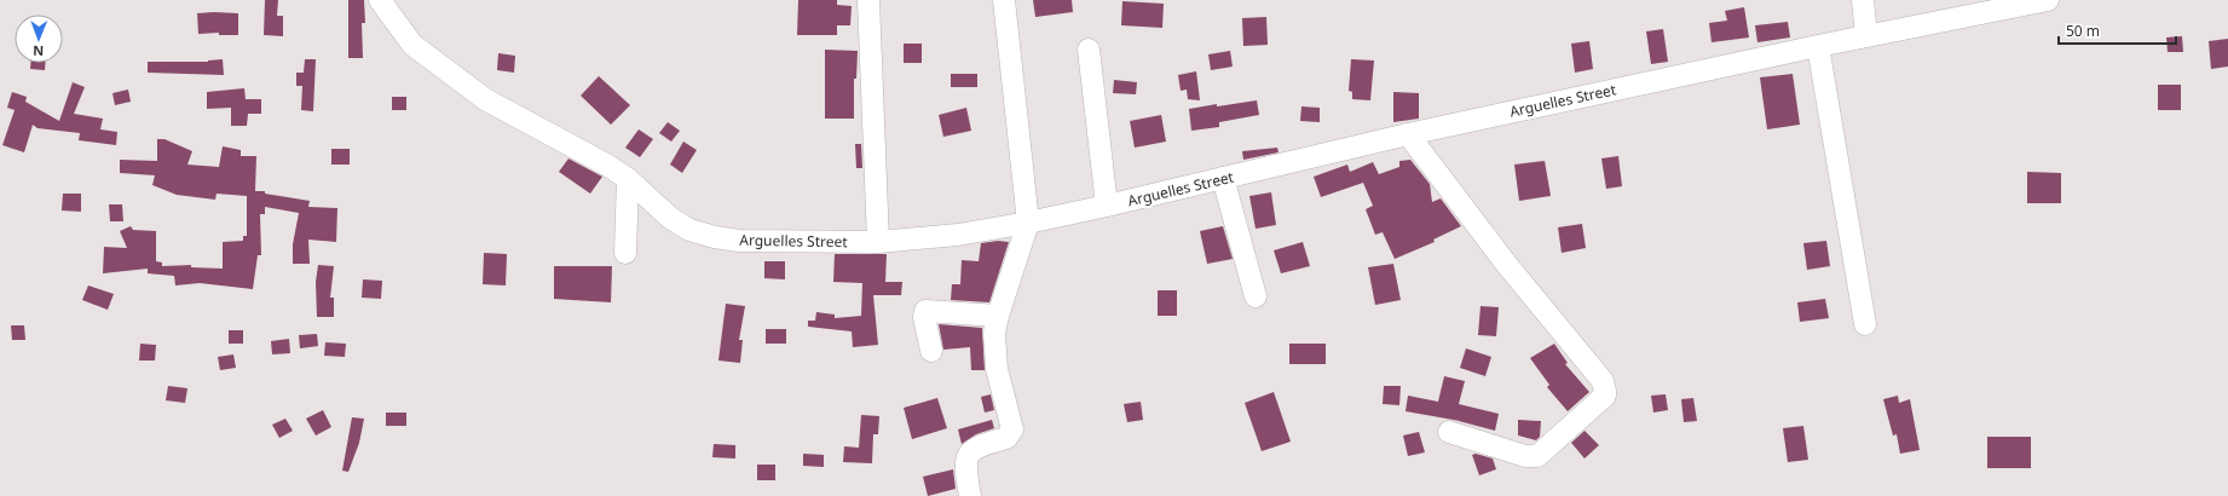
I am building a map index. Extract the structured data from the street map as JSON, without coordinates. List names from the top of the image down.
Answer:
{
  "streets": {
    "street": ["Arguelles Street"]
  },
  "scale_bar": "50 m",
  "north": "bottom"
}
